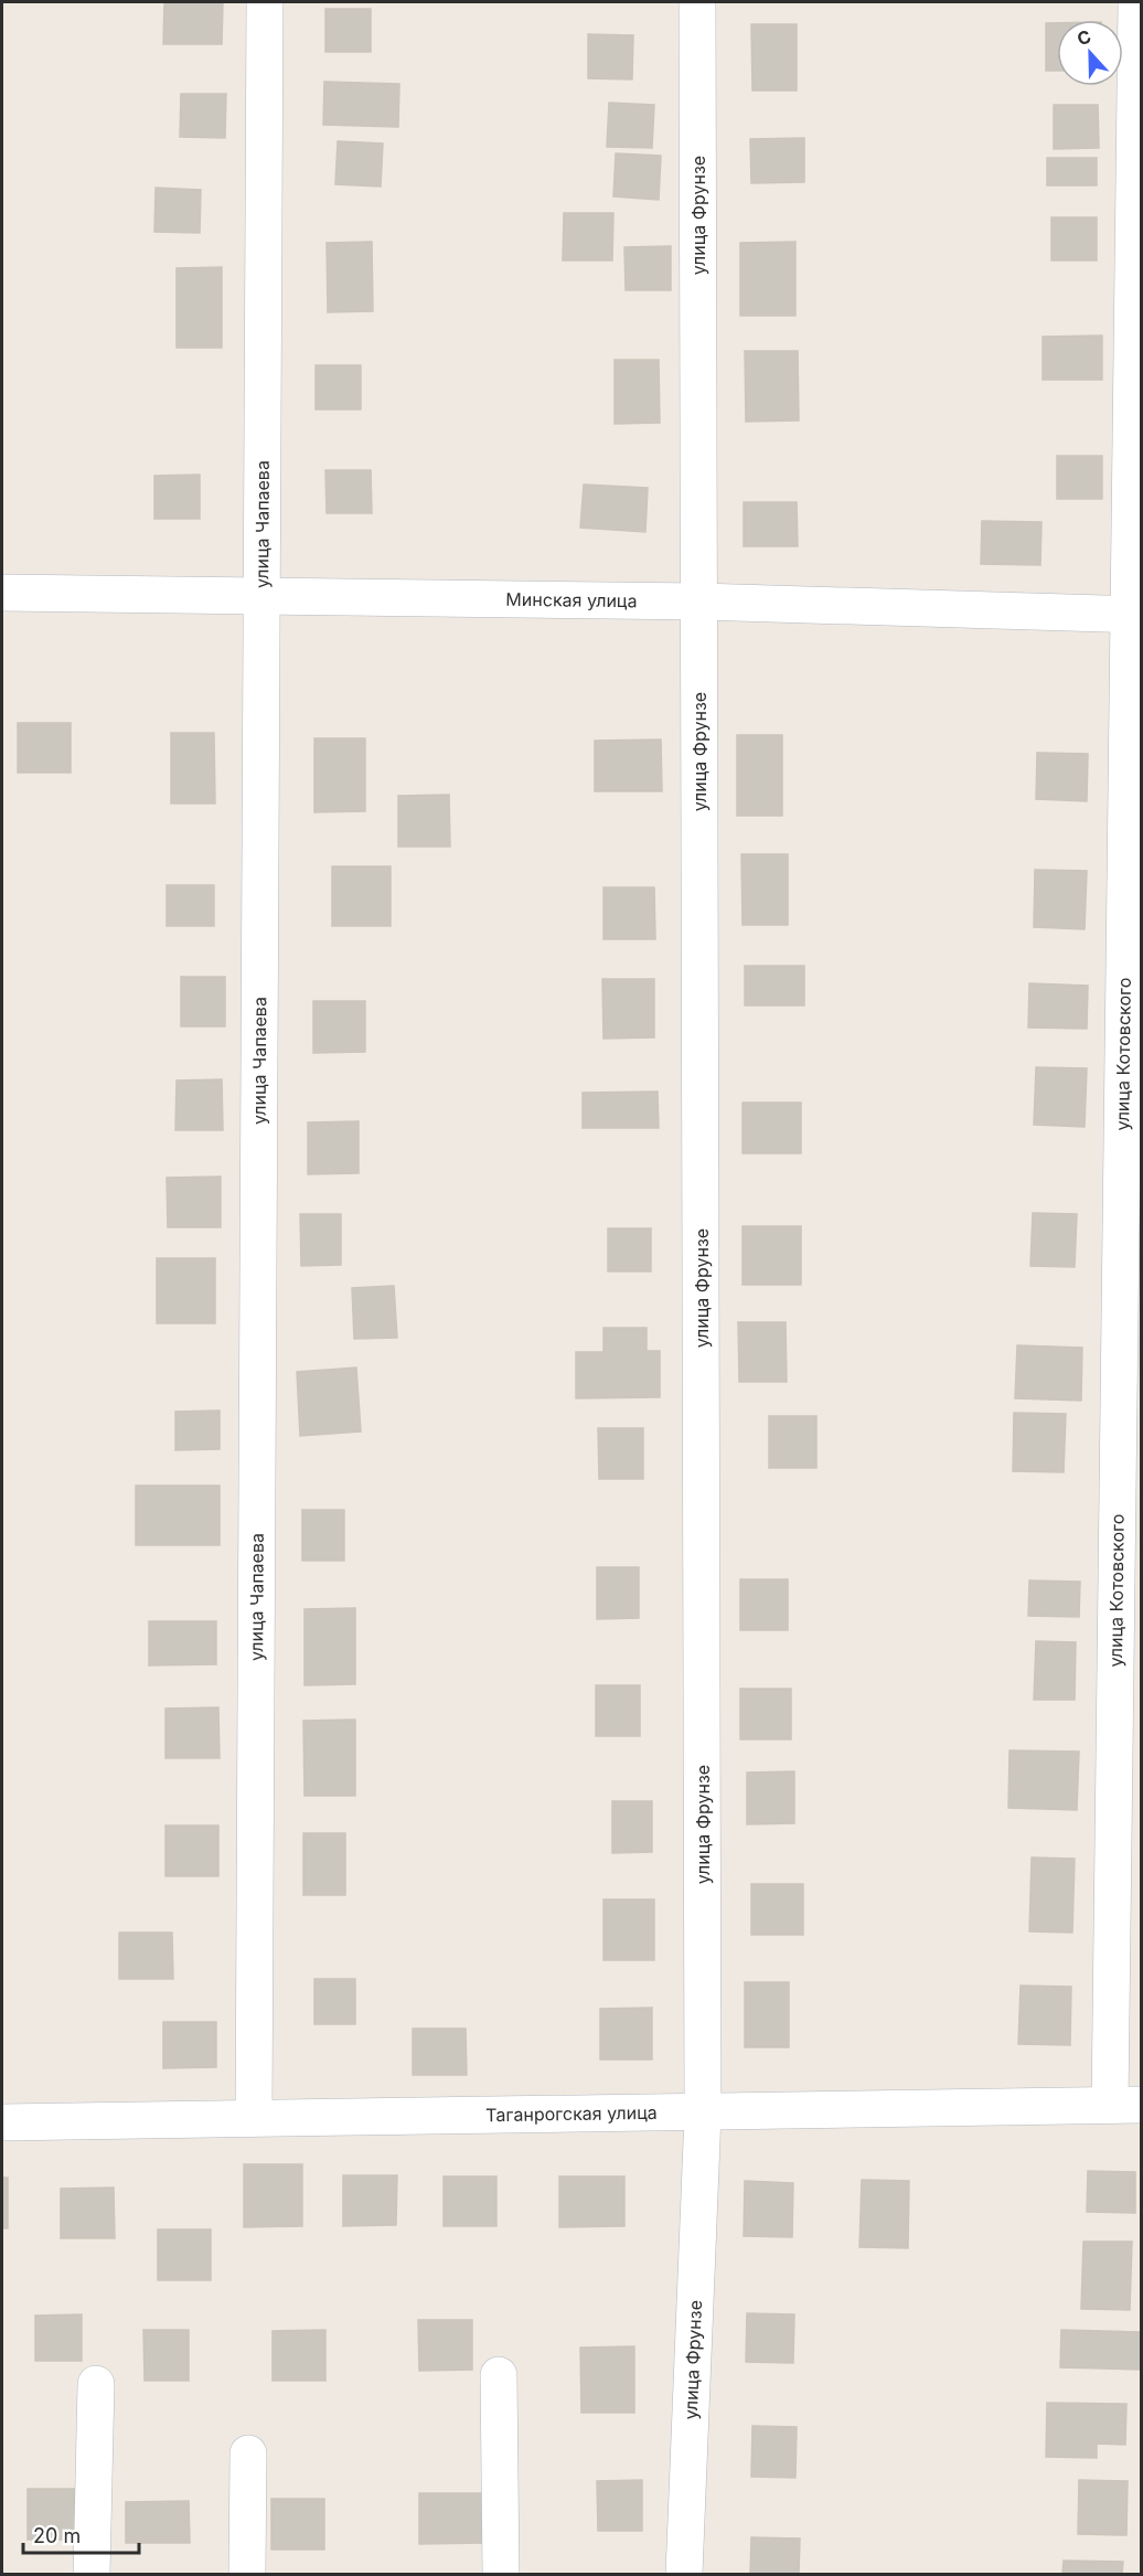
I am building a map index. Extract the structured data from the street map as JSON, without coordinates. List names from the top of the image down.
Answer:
{
  "streets": {
    "street": [
      "улица Фрунзе",
      "улица Чапаева",
      "Минская улица",
      "улица Котовского",
      "Таганрогская улица"
    ]
  },
  "crossings": [
    ["улица Фрунзе", "Минская улица"],
    ["улица Фрунзе", "Таганрогская улица"],
    ["улица Чапаева", "Минская улица"],
    ["улица Чапаева", "Таганрогская улица"],
    ["Минская улица", "улица Котовского"],
    ["улица Котовского", "Таганрогская улица"]
  ],
  "scale_bar": "20 m",
  "north": "top"
}
